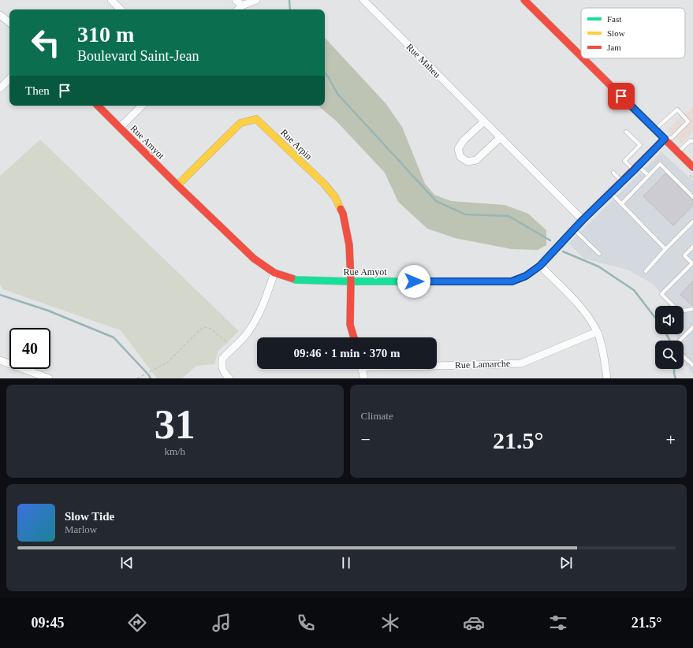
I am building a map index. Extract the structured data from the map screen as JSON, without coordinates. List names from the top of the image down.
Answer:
{
  "streets": {
    "street": [
      "Rue Maheu",
      "Rue Amyot",
      "Rue Arpin",
      "Rue Lamarche"
    ]
  },
  "crossings": [
    ["Rue Maheu", "Rue Amyot"],
    ["Rue Amyot", "Rue Arpin"]
  ],
  "legend": ["Fast", "Slow", "Jam"],
  "page": {
    "turn": ["310 m", "Boulevard Saint-Jean"],
    "then": "Then",
    "limit": "40",
    "trip": "09:46 · 1 min · 370 m",
    "tile": [
      ["31", "km/h"],
      "Climate"
    ],
    "heat": ["−", "21.5°", "+"],
    "song": ["Slow Tide", "Marlow"],
    "tabs": ["09:45", "21.5°"]
  }
}
